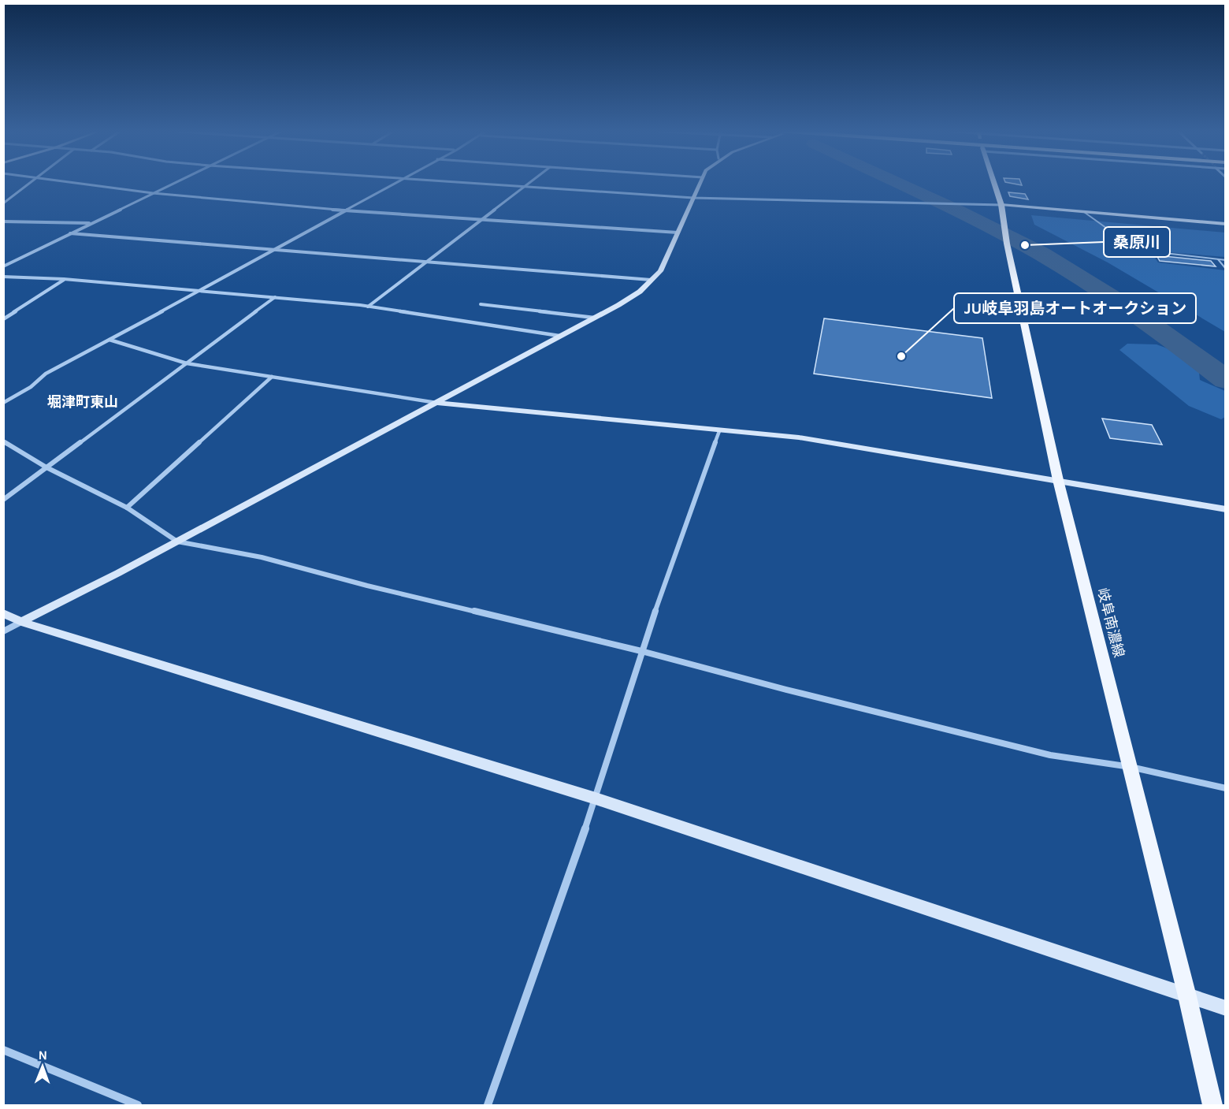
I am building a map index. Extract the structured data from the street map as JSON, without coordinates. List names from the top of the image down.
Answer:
{
  "streets": {
    "main road": ["岐阜南濃線"]
  },
  "districts": ["堀津町東山"],
  "places": ["桑原川", "JU岐阜羽島オートオークション"],
  "north": "top"
}
